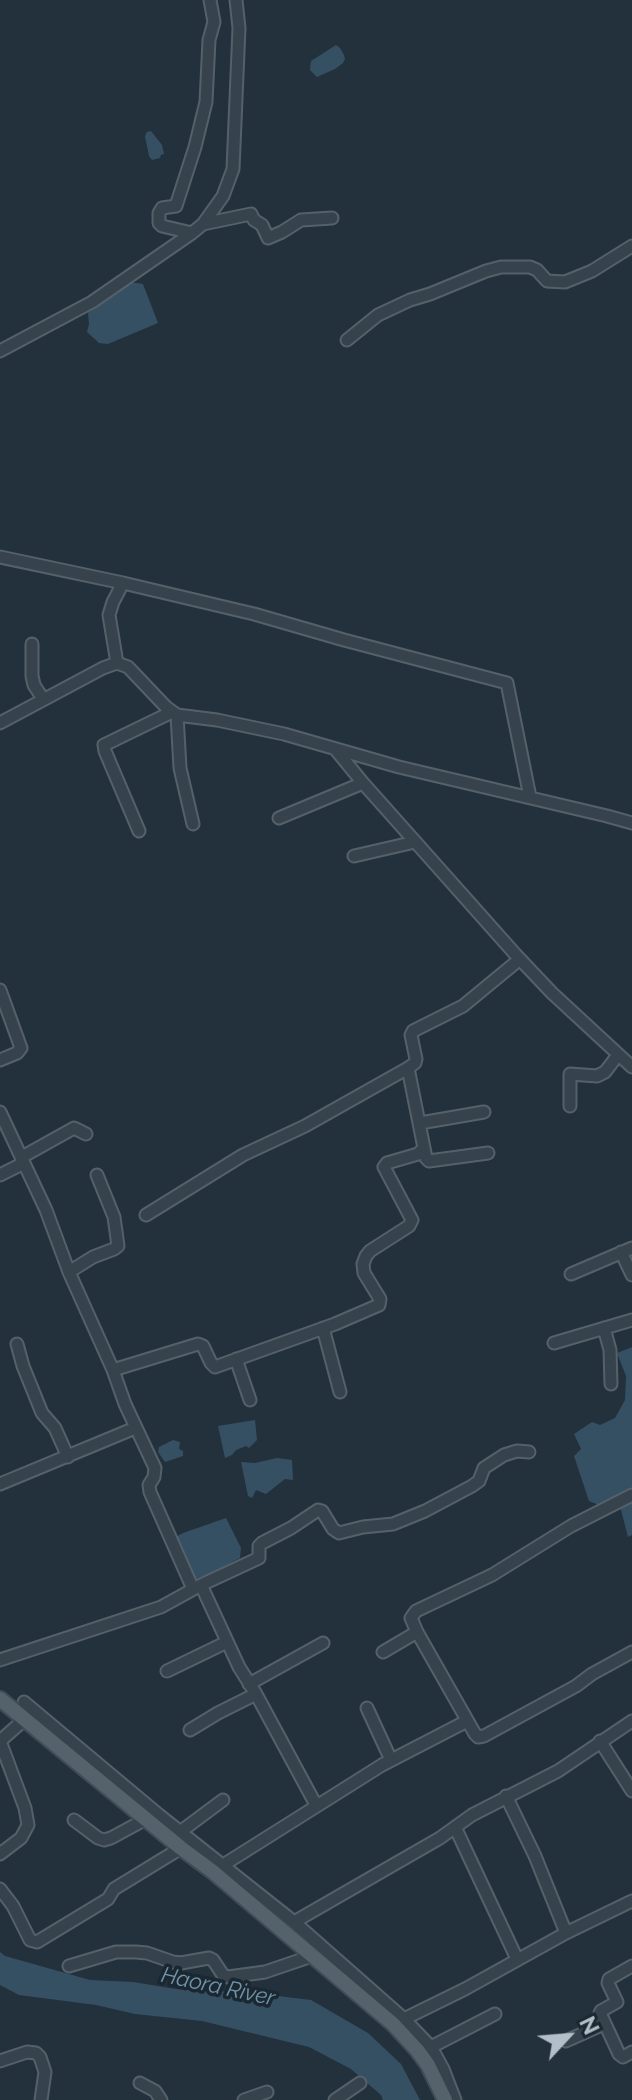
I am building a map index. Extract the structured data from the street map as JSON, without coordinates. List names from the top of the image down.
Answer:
{
  "water": ["Haora River"],
  "north": "top right"
}
